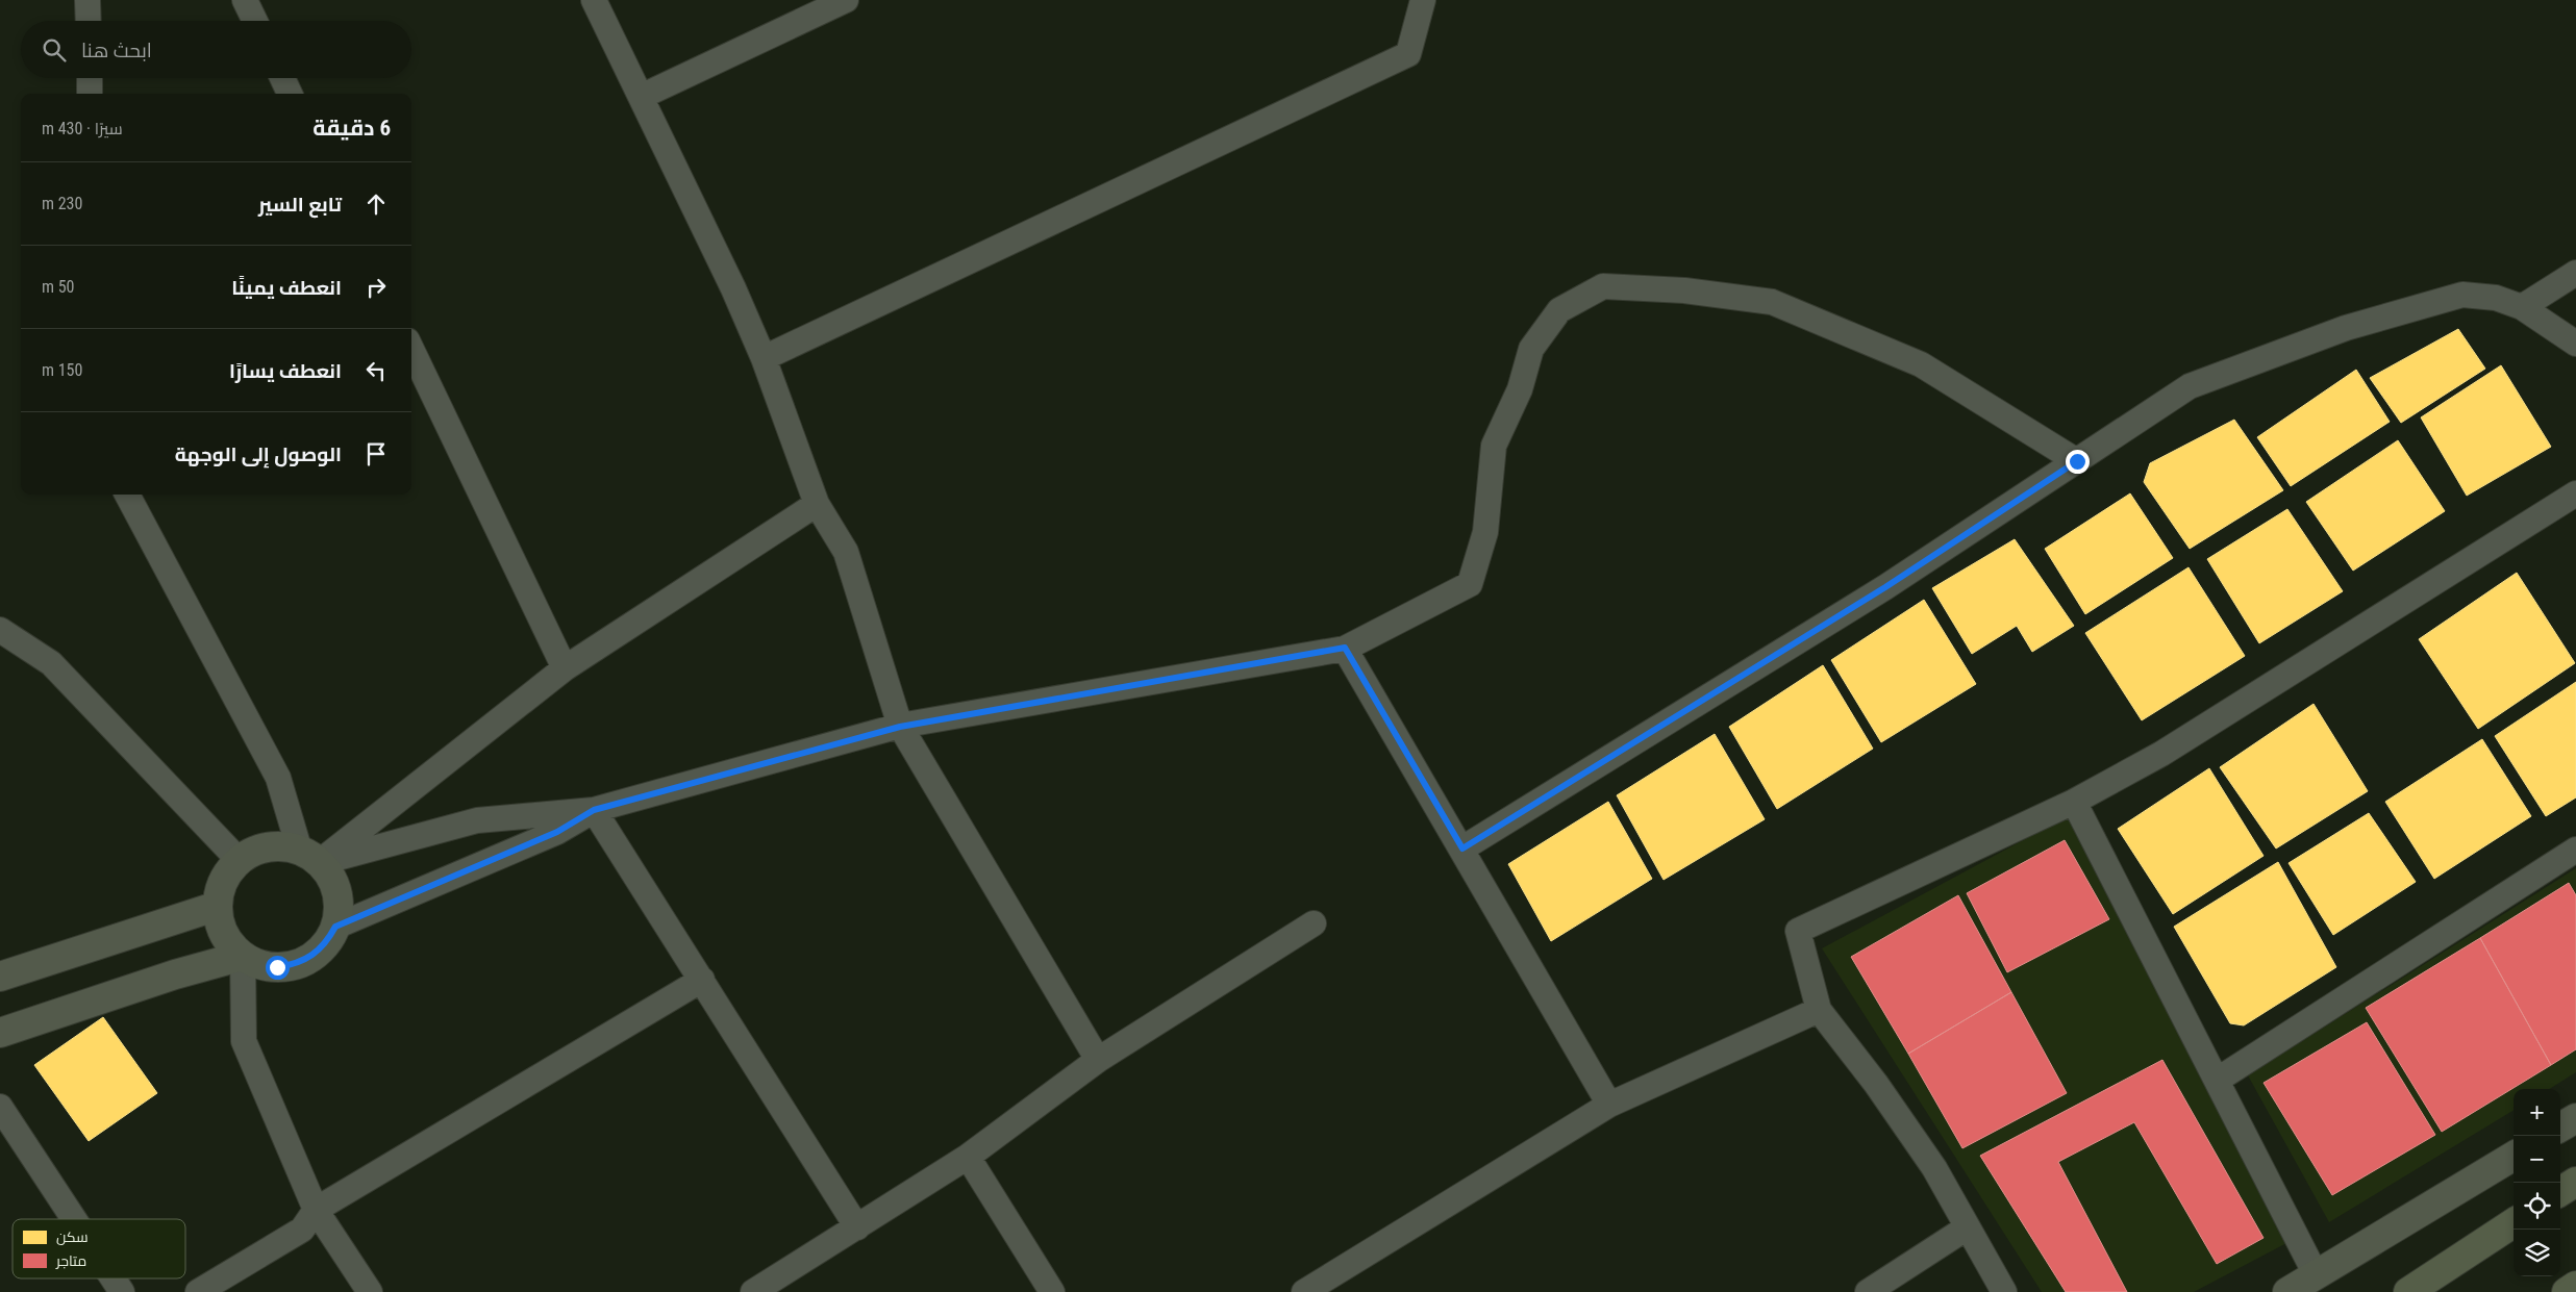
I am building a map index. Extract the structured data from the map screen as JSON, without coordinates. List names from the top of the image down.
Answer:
{
  "legend": ["سكن", "متاجر"],
  "page": {
    "search": "ابحث هنا",
    "heading": ["6 دقيقة", "سيرًا · 430 m"],
    "list": [
      ["تابع السير", "230 m"],
      ["انعطف يمينًا", "50 m"],
      ["انعطف يسارًا", "150 m"],
      "الوصول إلى الوجهة"
    ],
    "map_buttons": ["+", "−"]
  }
}
